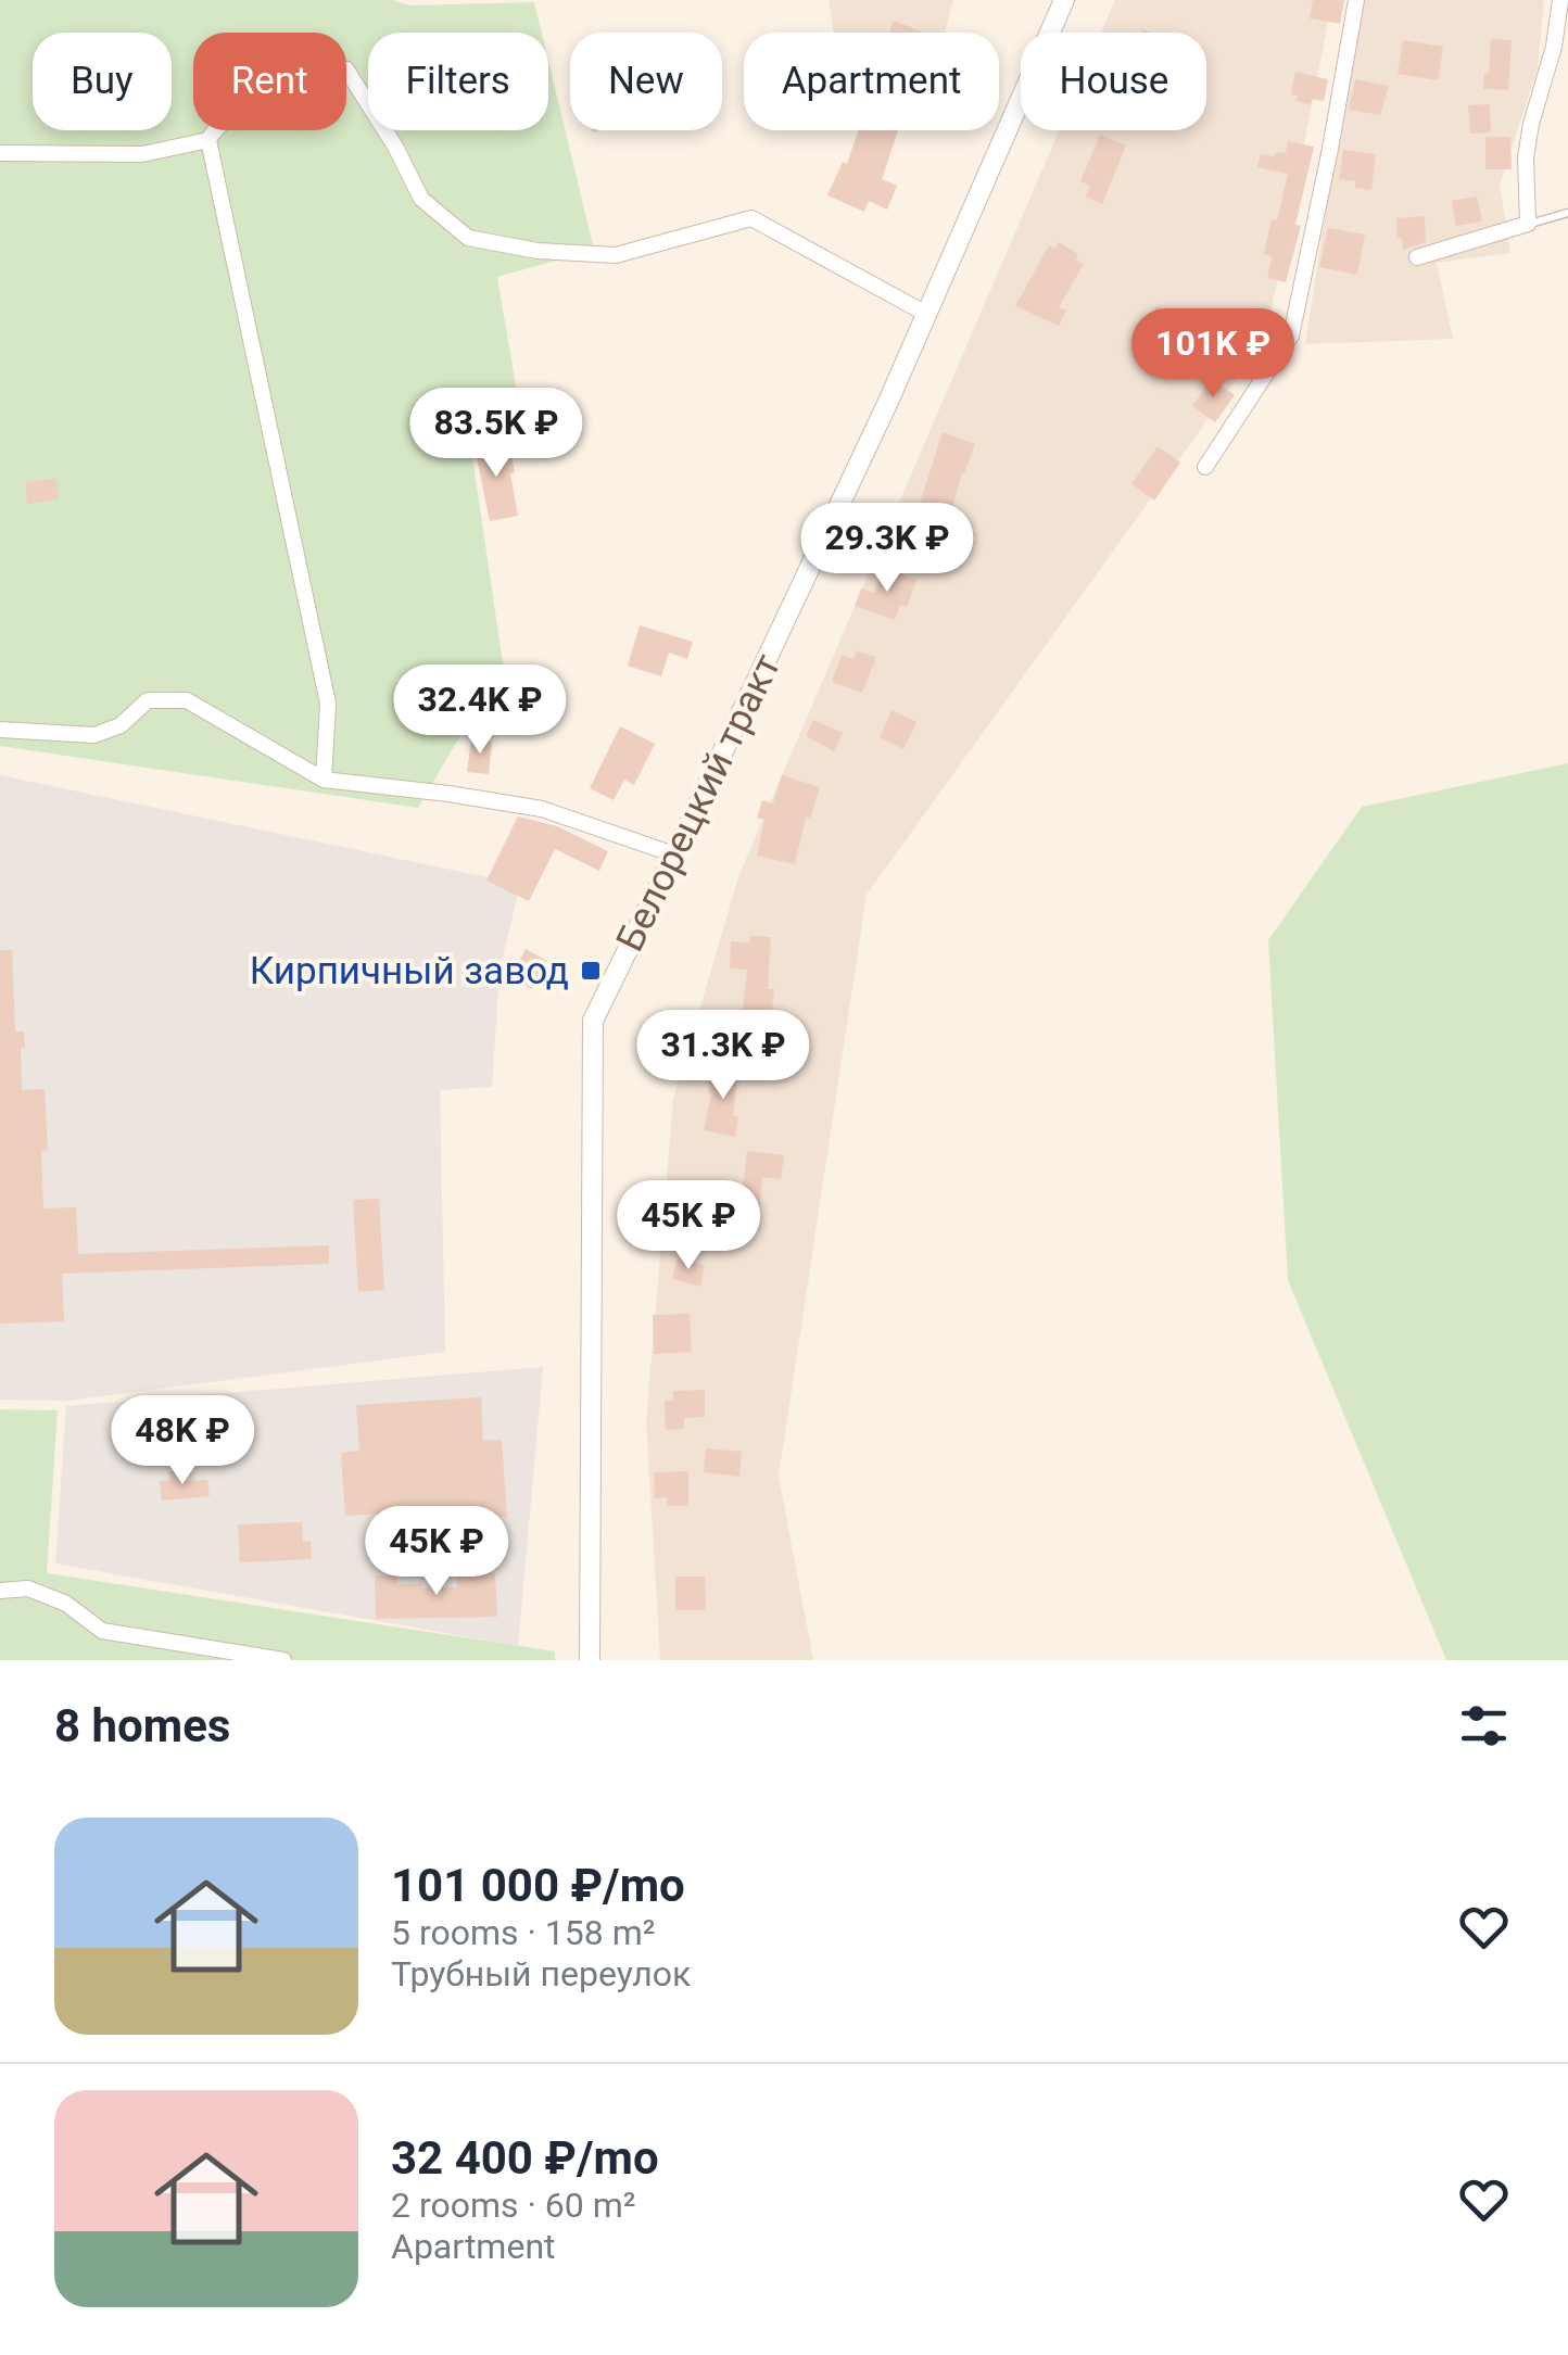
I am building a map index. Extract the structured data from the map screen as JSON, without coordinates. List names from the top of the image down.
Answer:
{
  "streets": {
    "street": ["Белорецкий тракт"]
  },
  "places": {
    "transit": ["Кирпичный завод"]
  },
  "page": {
    "chip": [
      "Buy",
      "Rent",
      "Filters",
      "New",
      "Apartment",
      "House"
    ],
    "price": [
      "101K ₽",
      "83.5K ₽",
      "29.3K ₽",
      "32.4K ₽",
      "31.3K ₽",
      "45K ₽",
      "48K ₽",
      "45K ₽"
    ],
    "heading": "8 homes",
    "list": [
      {
        "name": "101 000 ₽/mo",
        "note": "5 rooms · 158 m² · Трубный переулок"
      },
      {
        "name": "32 400 ₽/mo",
        "note": "2 rooms · 60 m² · Apartment"
      }
    ]
  }
}
